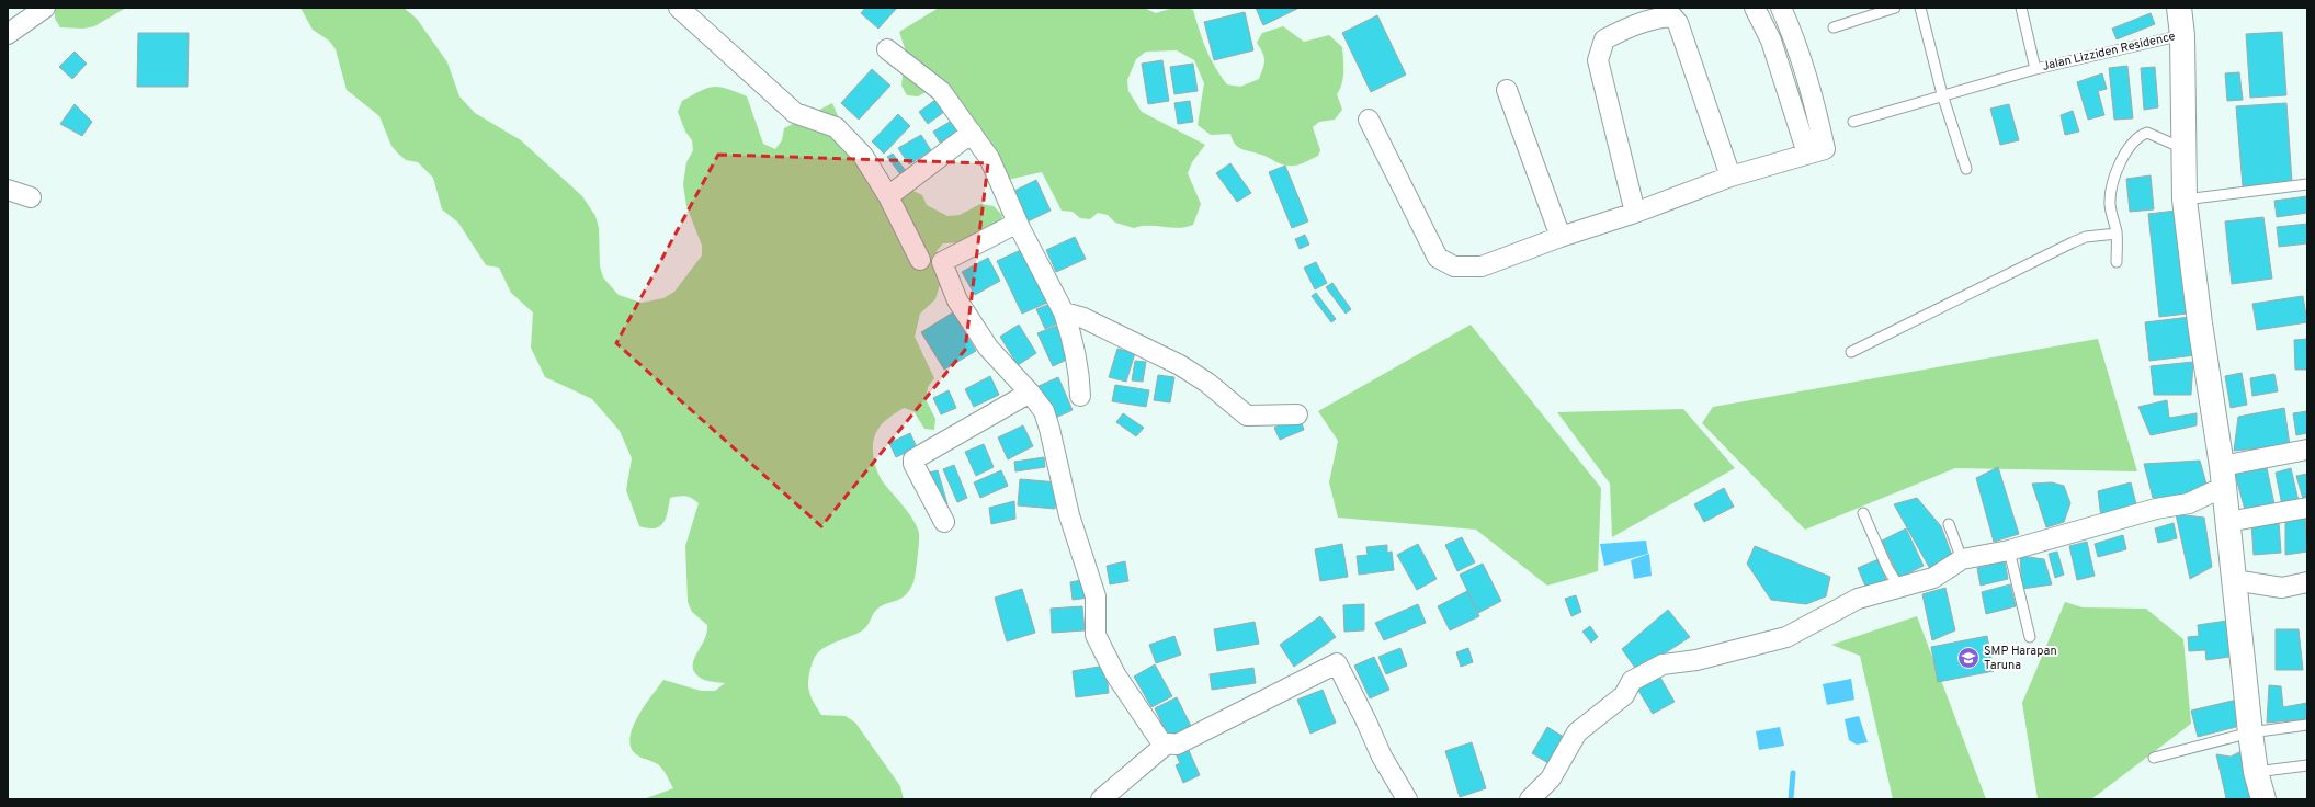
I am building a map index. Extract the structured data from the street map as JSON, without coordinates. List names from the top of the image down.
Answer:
{
  "streets": {
    "lane": ["Jalan Lizziden Residence"]
  },
  "places": {
    "school or university": ["SMP Harapan Taruna"]
  }
}
